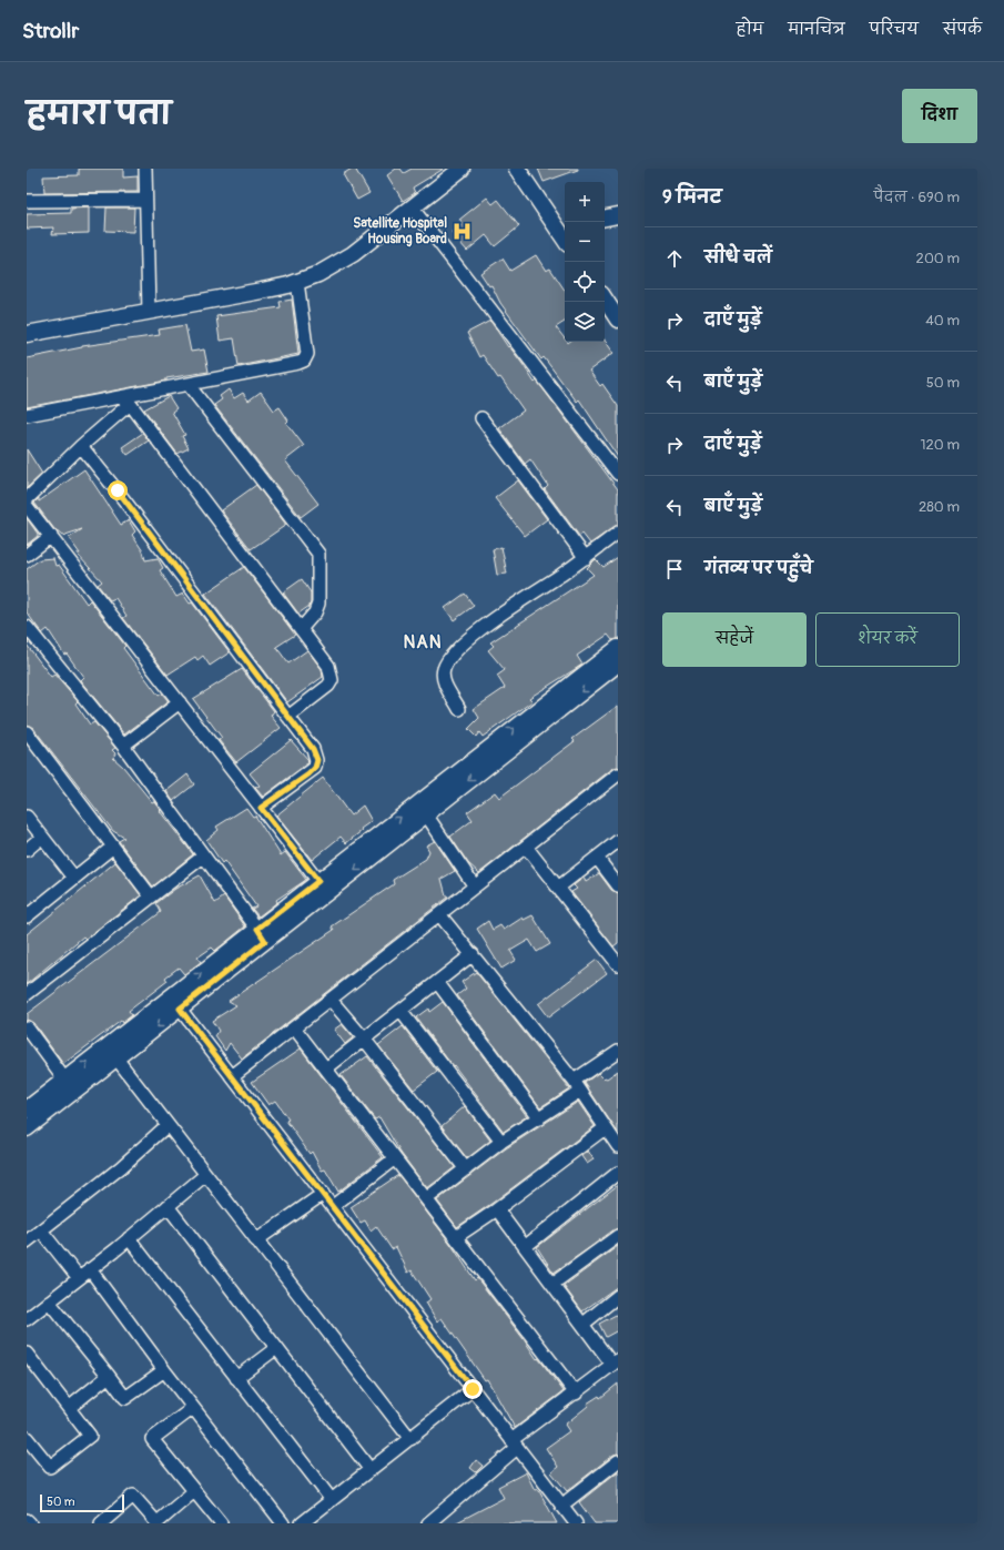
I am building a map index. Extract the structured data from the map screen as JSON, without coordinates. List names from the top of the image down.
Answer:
{
  "districts": ["NAN"],
  "places": {
    "hospital": ["Satellite Hospital Housing Board"]
  },
  "scale_bar": "50 m",
  "page": {
    "header": "Strollr",
    "nav": [
      "होम",
      "मानचित्र",
      "परिचय",
      "संपर्क"
    ],
    "title": "हमारा पता",
    "buttons": [
      "दिशा",
      ["सहेजें", "शेयर करें"]
    ],
    "heading": ["9 मिनट", "पैदल · 690 m"],
    "map_buttons": ["+", "−"],
    "list": [
      ["सीधे चलें", "200 m"],
      ["दाएँ मुड़ें", "40 m"],
      ["बाएँ मुड़ें", "50 m"],
      ["दाएँ मुड़ें", "120 m"],
      ["बाएँ मुड़ें", "280 m"],
      "गंतव्य पर पहुँचे"
    ],
    "scale": "50 m"
  }
}
